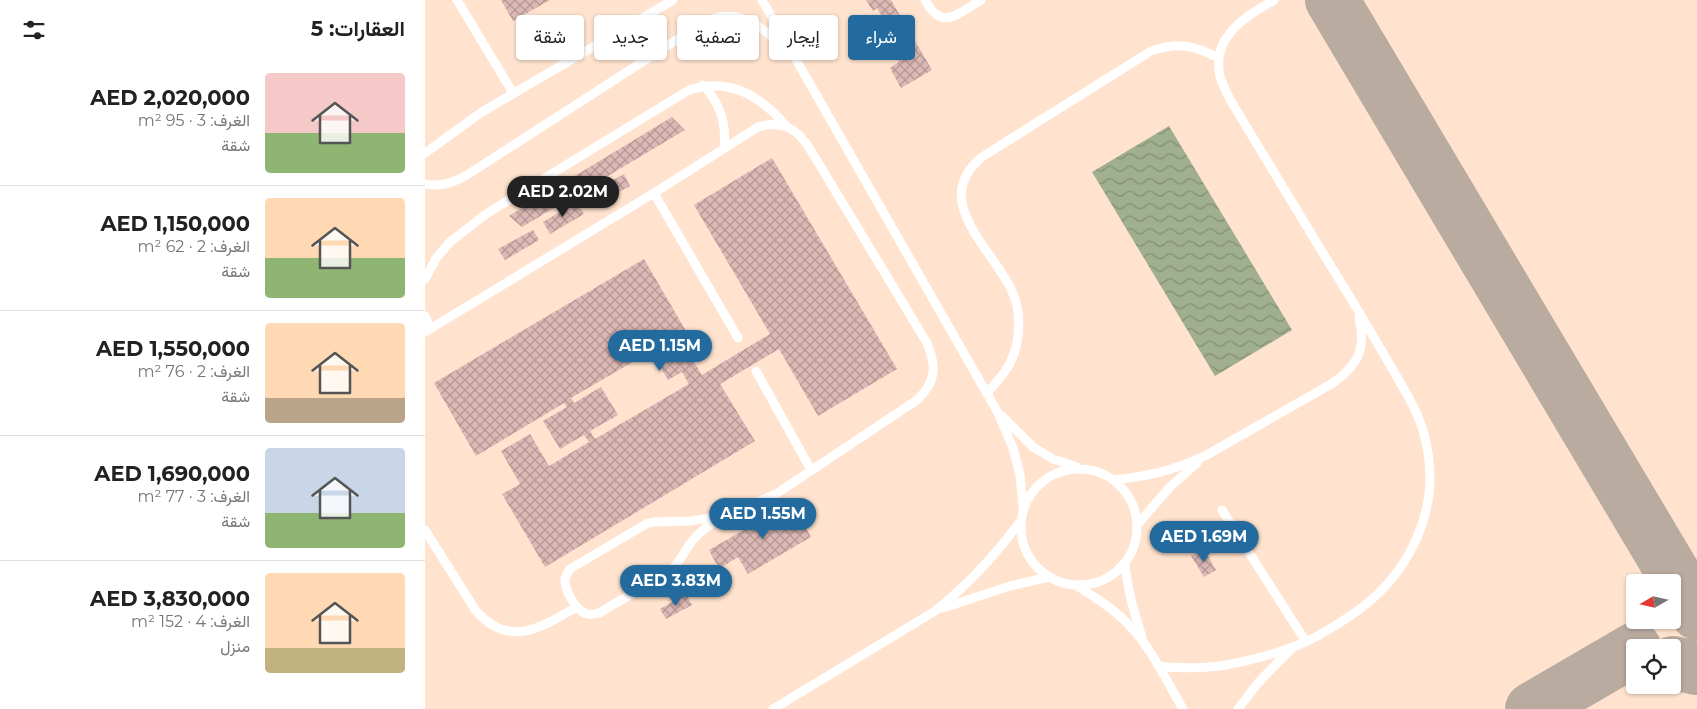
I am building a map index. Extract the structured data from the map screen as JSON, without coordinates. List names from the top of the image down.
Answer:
{
  "north": "left",
  "page": {
    "heading": "العقارات: 5",
    "chip": [
      "شراء",
      "إيجار",
      "تصفية",
      "جديد",
      "شقة"
    ],
    "list": [
      {
        "name": "AED 2,020,000",
        "note": "الغرف: 3 · 95 m² · شقة"
      },
      {
        "name": "AED 1,150,000",
        "note": "الغرف: 2 · 62 m² · شقة"
      },
      {
        "name": "AED 1,550,000",
        "note": "الغرف: 2 · 76 m² · شقة"
      },
      {
        "name": "AED 1,690,000",
        "note": "الغرف: 3 · 77 m² · شقة"
      },
      {
        "name": "AED 3,830,000",
        "note": "الغرف: 4 · 152 m² · منزل"
      }
    ],
    "price": [
      "AED 2.02M",
      "AED 1.15M",
      "AED 1.55M",
      "AED 1.69M",
      "AED 3.83M"
    ]
  }
}
